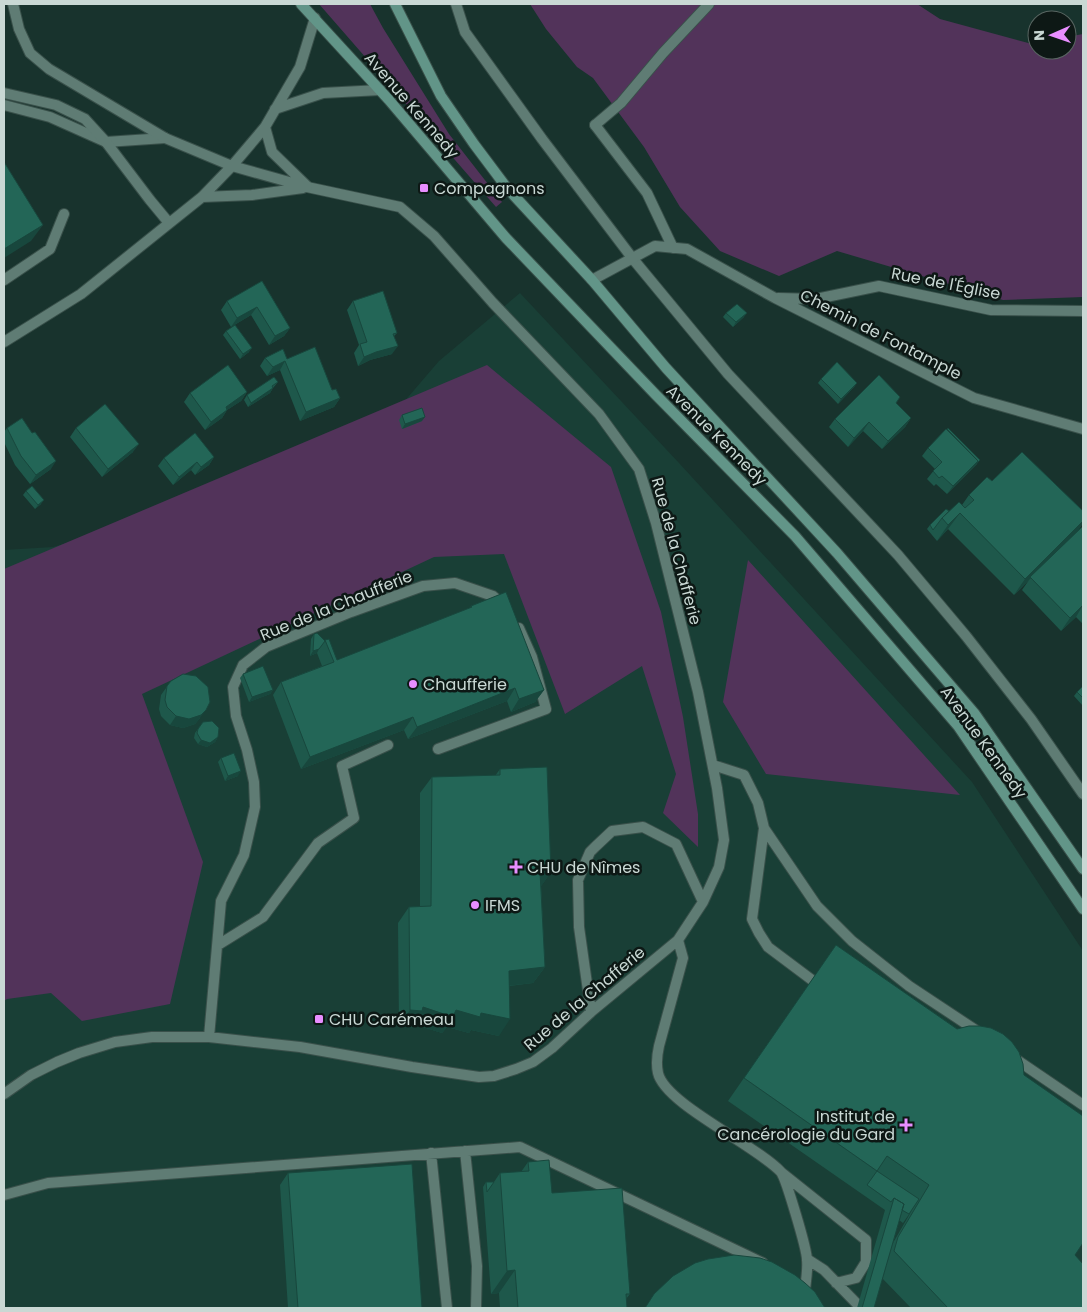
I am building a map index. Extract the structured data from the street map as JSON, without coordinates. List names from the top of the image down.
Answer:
{
  "streets": {
    "main road": ["Avenue Kennedy"],
    "street": [
      "Rue de l'Église",
      "Chemin de Fontample",
      "Rue de la Chafferie",
      "Rue de la Chaufferie"
    ]
  },
  "crossings": [
    ["Avenue Kennedy", "Chemin de Fontample"],
    ["Rue de l'Église", "Chemin de Fontample"],
    ["Rue de la Chafferie", "Rue de la Chaufferie"]
  ],
  "places": {
    "transit": ["Compagnons", "CHU Carémeau"],
    "other": ["Chaufferie", "IFMS"],
    "health": ["CHU de Nîmes", "Institut de Cancérologie du Gard"]
  },
  "north": "left"
}
